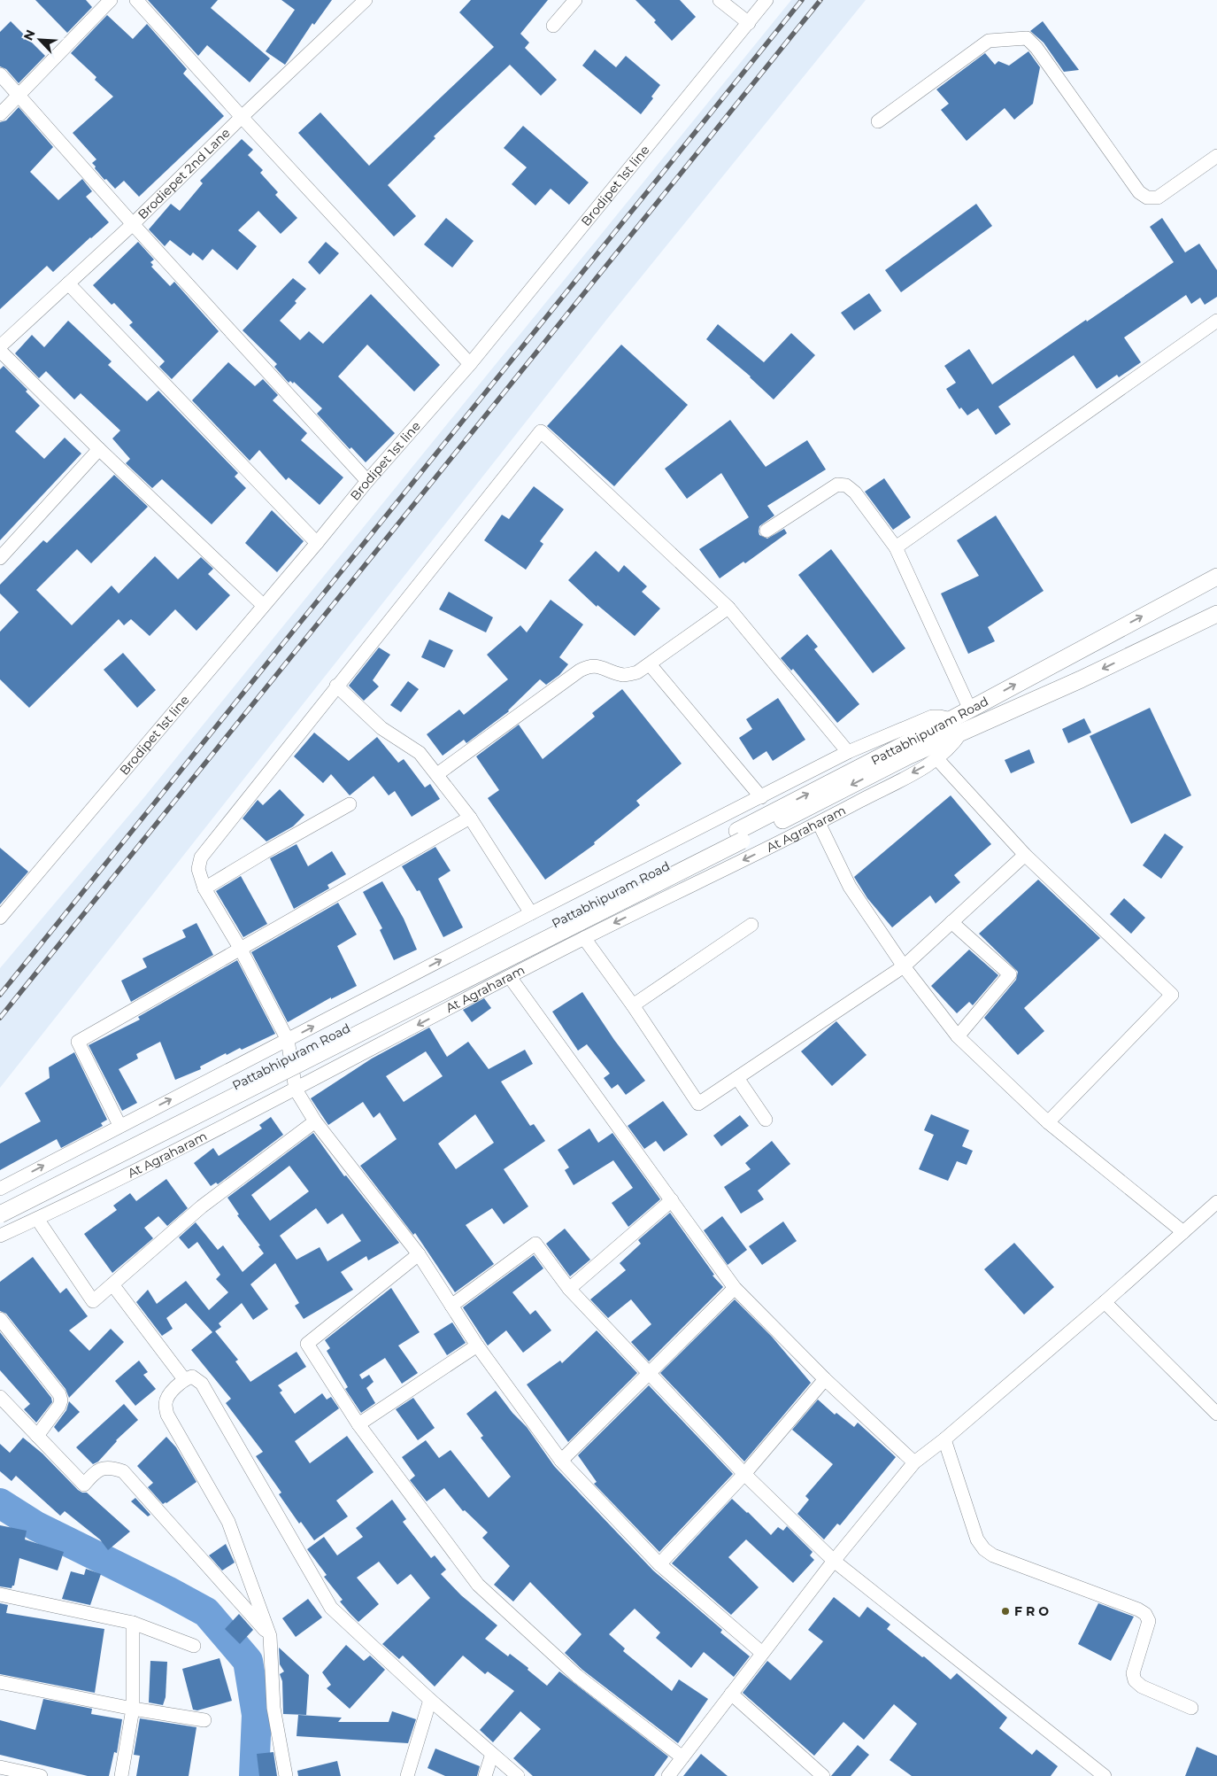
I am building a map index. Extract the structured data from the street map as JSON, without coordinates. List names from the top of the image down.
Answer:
{
  "streets": {
    "street": [
      "Brodiepet 2nd Lane",
      "Brodipet 1st line",
      "Pattabhipuram Road",
      "At Agraharam"
    ]
  },
  "crossings": [
    ["Pattabhipuram Road", "At Agraharam"]
  ],
  "places": ["F R O"],
  "north": "top left"
}
